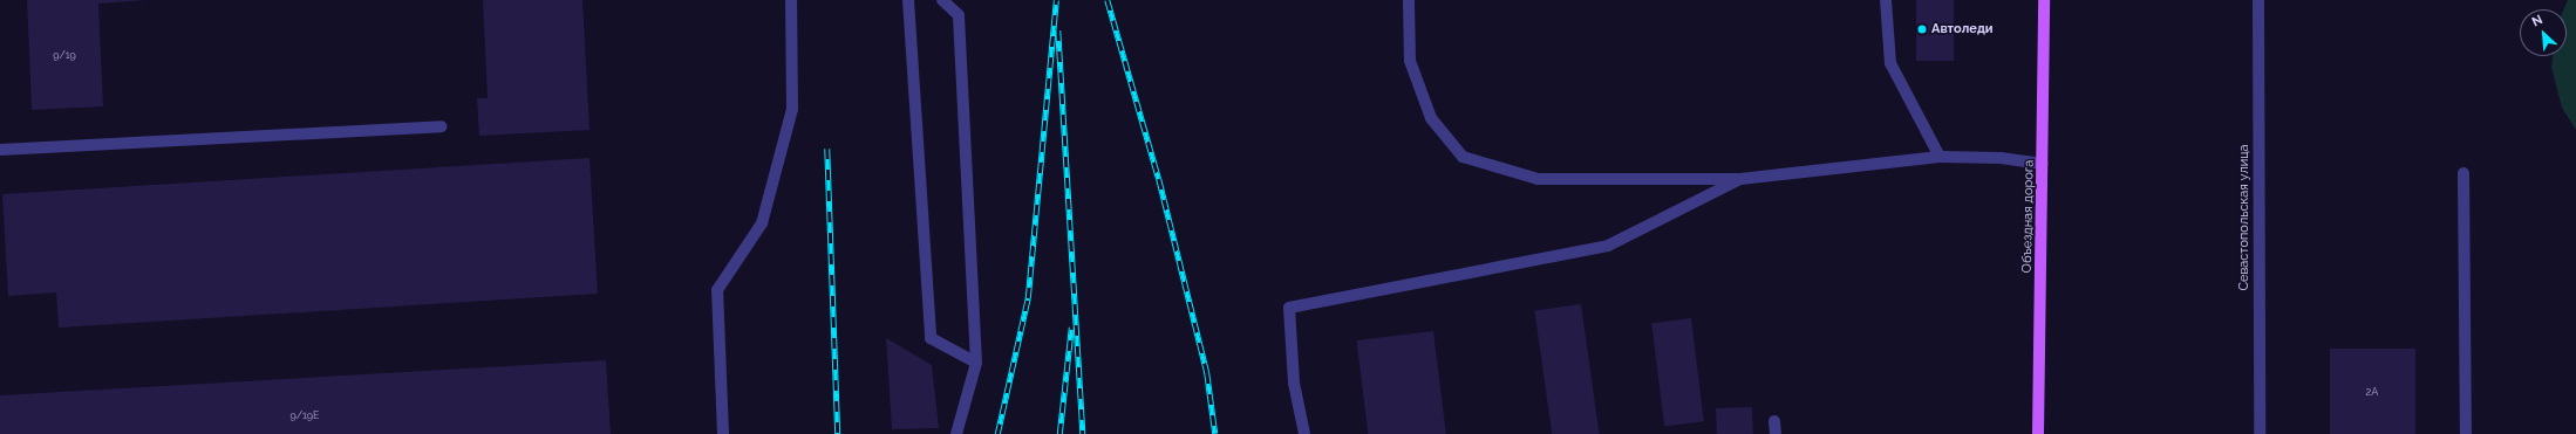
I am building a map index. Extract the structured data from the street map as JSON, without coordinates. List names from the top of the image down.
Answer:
{
  "streets": {
    "main road": ["Объездная дорога"],
    "street": ["Севастопольская улица"]
  },
  "places": ["Автоледи"],
  "house_numbers": ["9/19", "2А", "9/19Е"],
  "north": "top left"
}
